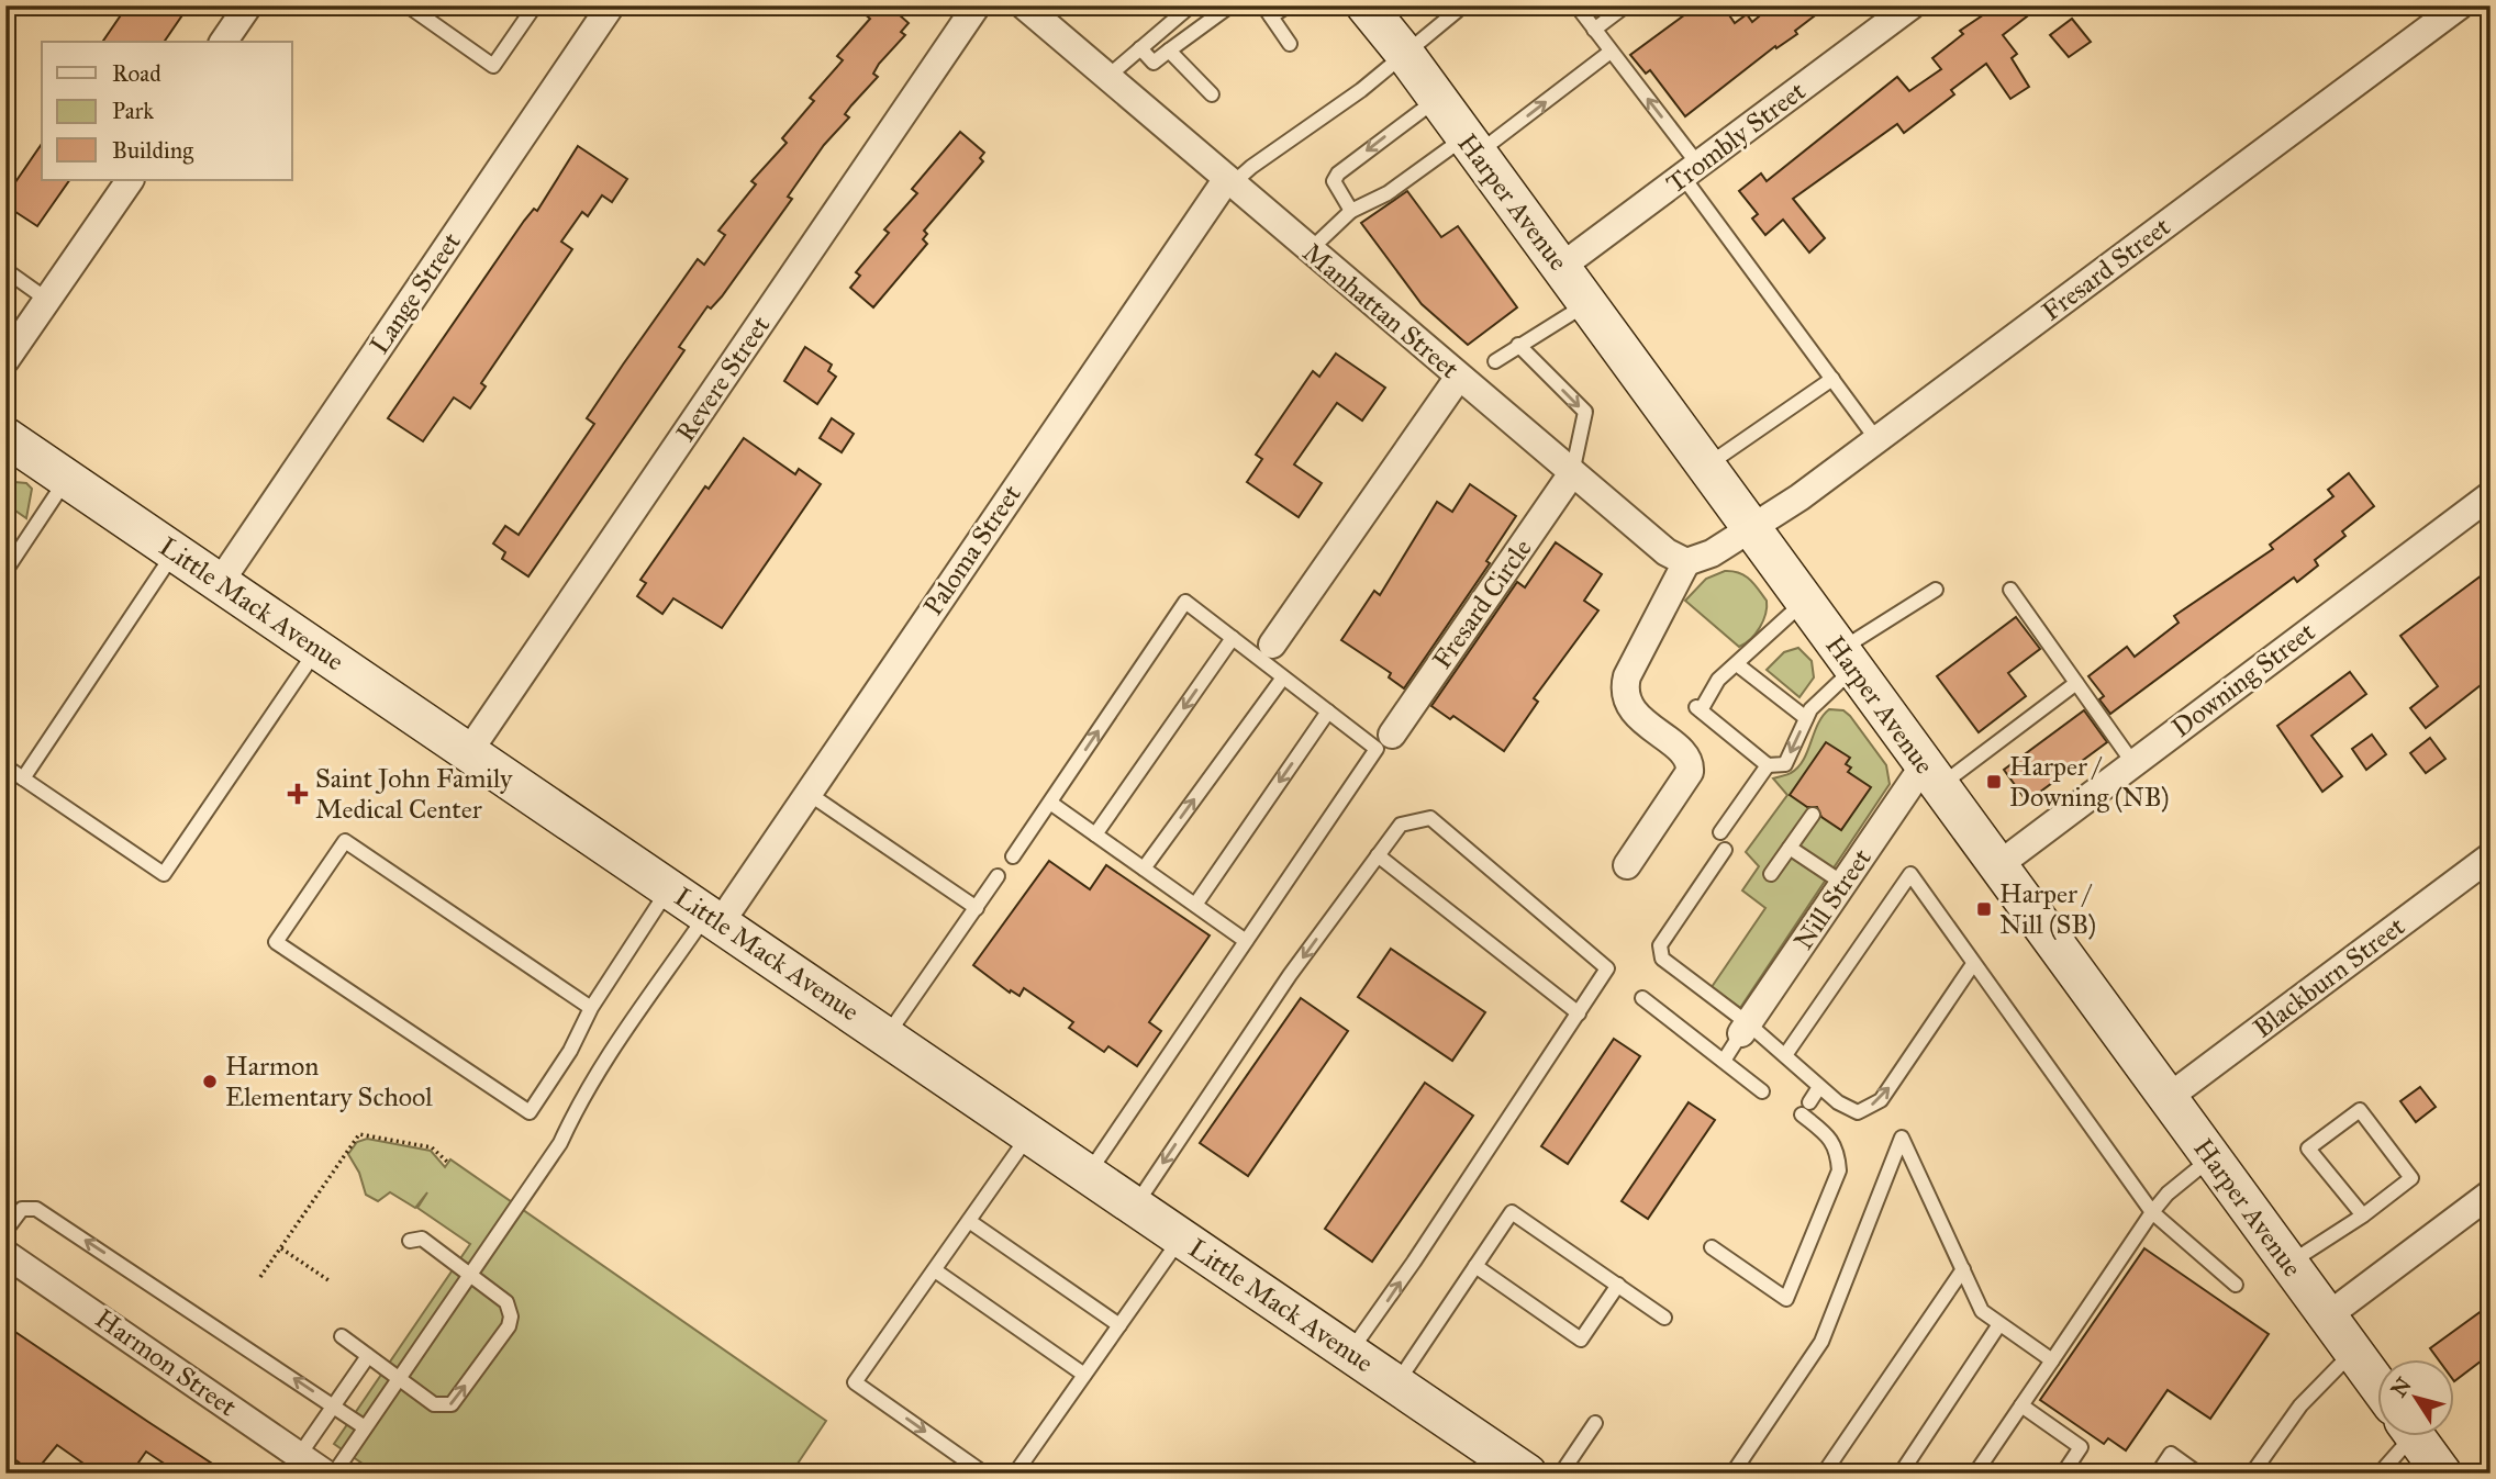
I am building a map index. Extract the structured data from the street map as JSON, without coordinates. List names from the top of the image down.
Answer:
{
  "streets": {
    "main road": ["Harper Avenue", "Little Mack Avenue"],
    "street": [
      "Trombly Street",
      "Fresard Street",
      "Lange Street",
      "Manhattan Street",
      "Revere Street",
      "Paloma Street",
      "Fresard Circle",
      "Downing Street",
      "Nill Street",
      "Blackburn Street",
      "Harmon Street"
    ]
  },
  "crossings": [
    ["Trombly Street", "Harper Avenue"],
    ["Harper Avenue", "Fresard Street"],
    ["Harper Avenue", "Downing Street"],
    ["Harper Avenue", "Nill Street"],
    ["Harper Avenue", "Blackburn Street"],
    ["Lange Street", "Little Mack Avenue"],
    ["Manhattan Street", "Paloma Street"],
    ["Manhattan Street", "Fresard Circle"],
    ["Revere Street", "Little Mack Avenue"],
    ["Paloma Street", "Little Mack Avenue"]
  ],
  "places": {
    "transit": ["Harper / Downing (NB)", "Harper / Nill (SB)"],
    "health": ["Saint John Family Medical Center"],
    "other": ["Harmon Elementary School"]
  },
  "legend": ["Road", "Park", "Building"],
  "north": "top left"
}
